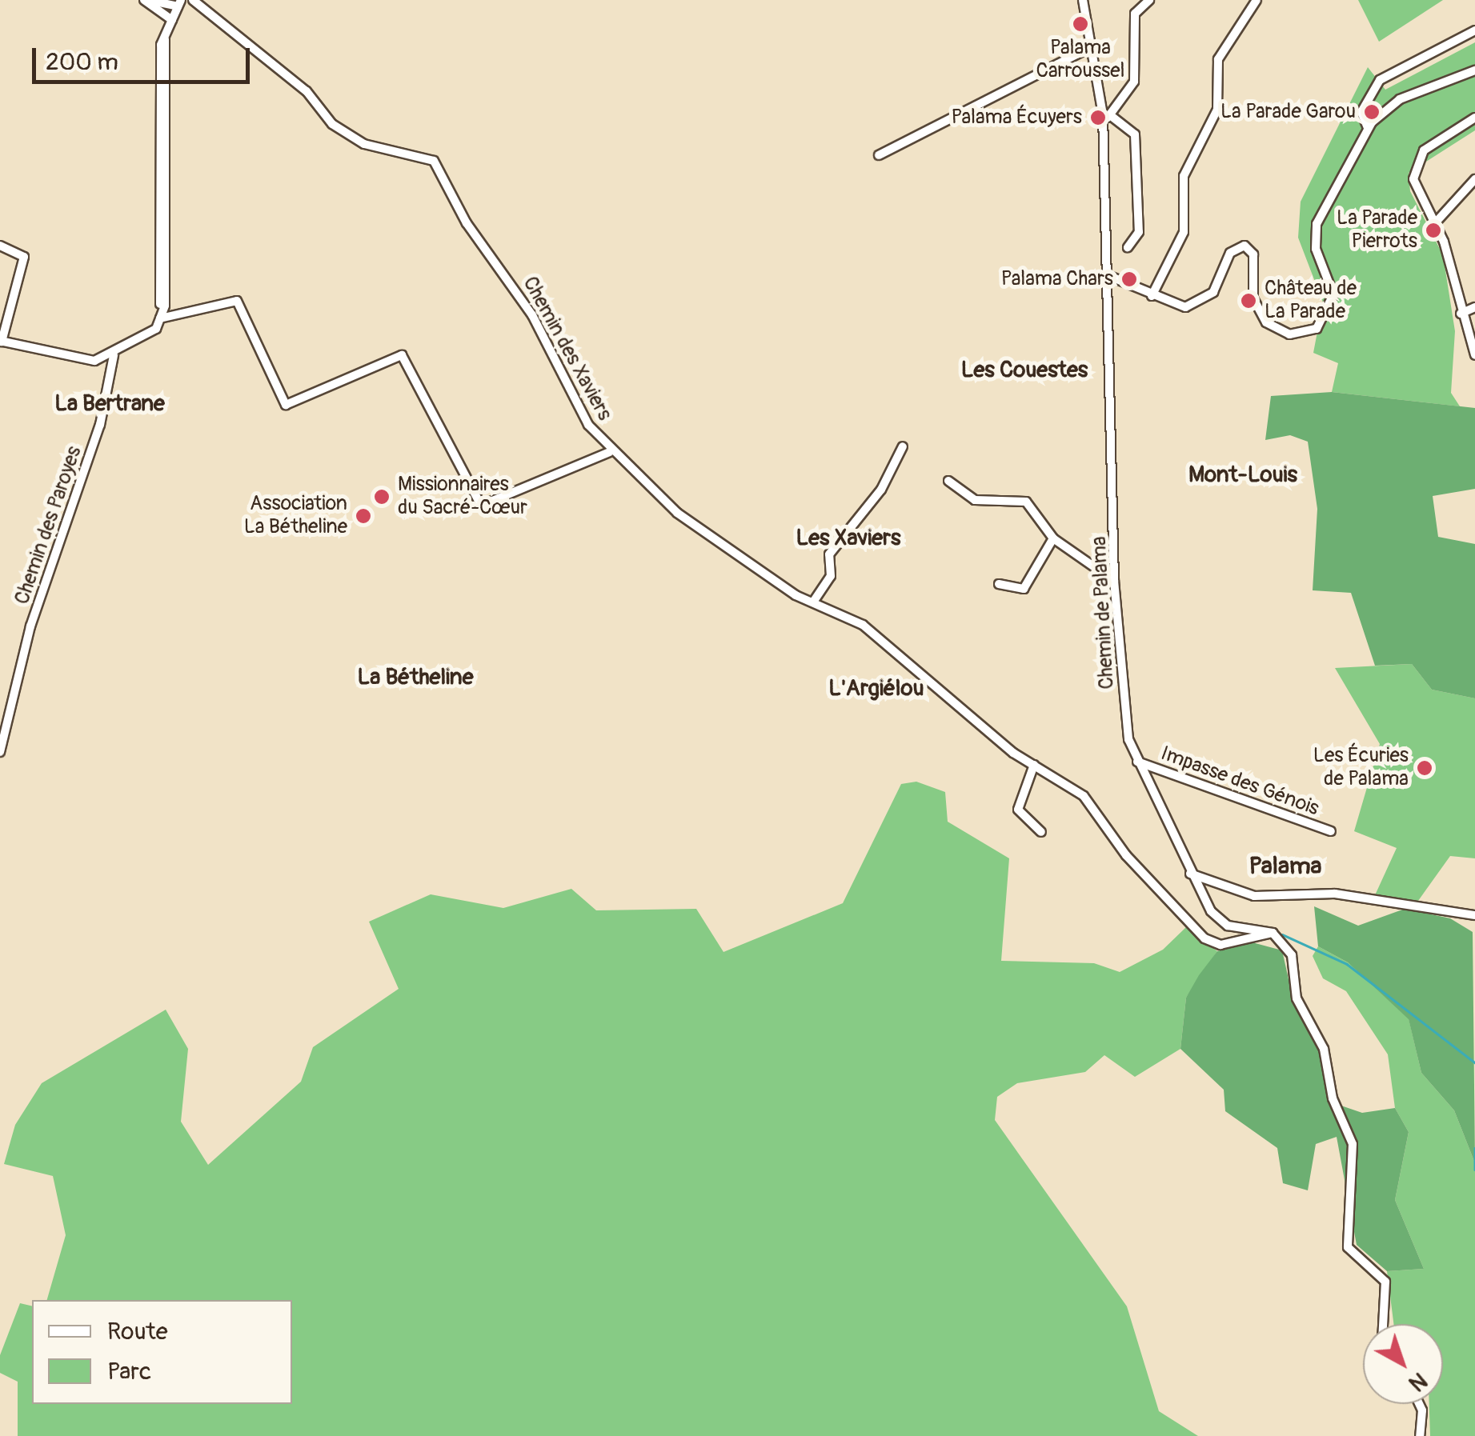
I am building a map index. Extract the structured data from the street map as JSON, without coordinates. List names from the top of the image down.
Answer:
{
  "streets": {
    "street": [
      "Chemin des Xaviers",
      "Chemin des Paroyes",
      "Chemin de Palama",
      "Impasse des Génois"
    ]
  },
  "crossings": [
    ["Chemin des Xaviers", "Chemin de Palama"],
    ["Chemin de Palama", "Impasse des Génois"]
  ],
  "districts": [
    "Les Couestes",
    "La Bertrane",
    "Mont-Louis",
    "Les Xaviers",
    "La Bétheline",
    "L'Argiélou",
    "Palama"
  ],
  "places": [
    "Palama Carroussel",
    "La Parade Garou",
    "Palama Écuyers",
    "La Parade Pierrots",
    "Palama Chars",
    "Château de La Parade",
    "Missionnaires du Sacré-Cœur",
    "Association La Bétheline",
    "Les Écuries de Palama"
  ],
  "legend": ["Route", "Parc"],
  "scale_bar": "200 m",
  "north": "bottom right"
}
